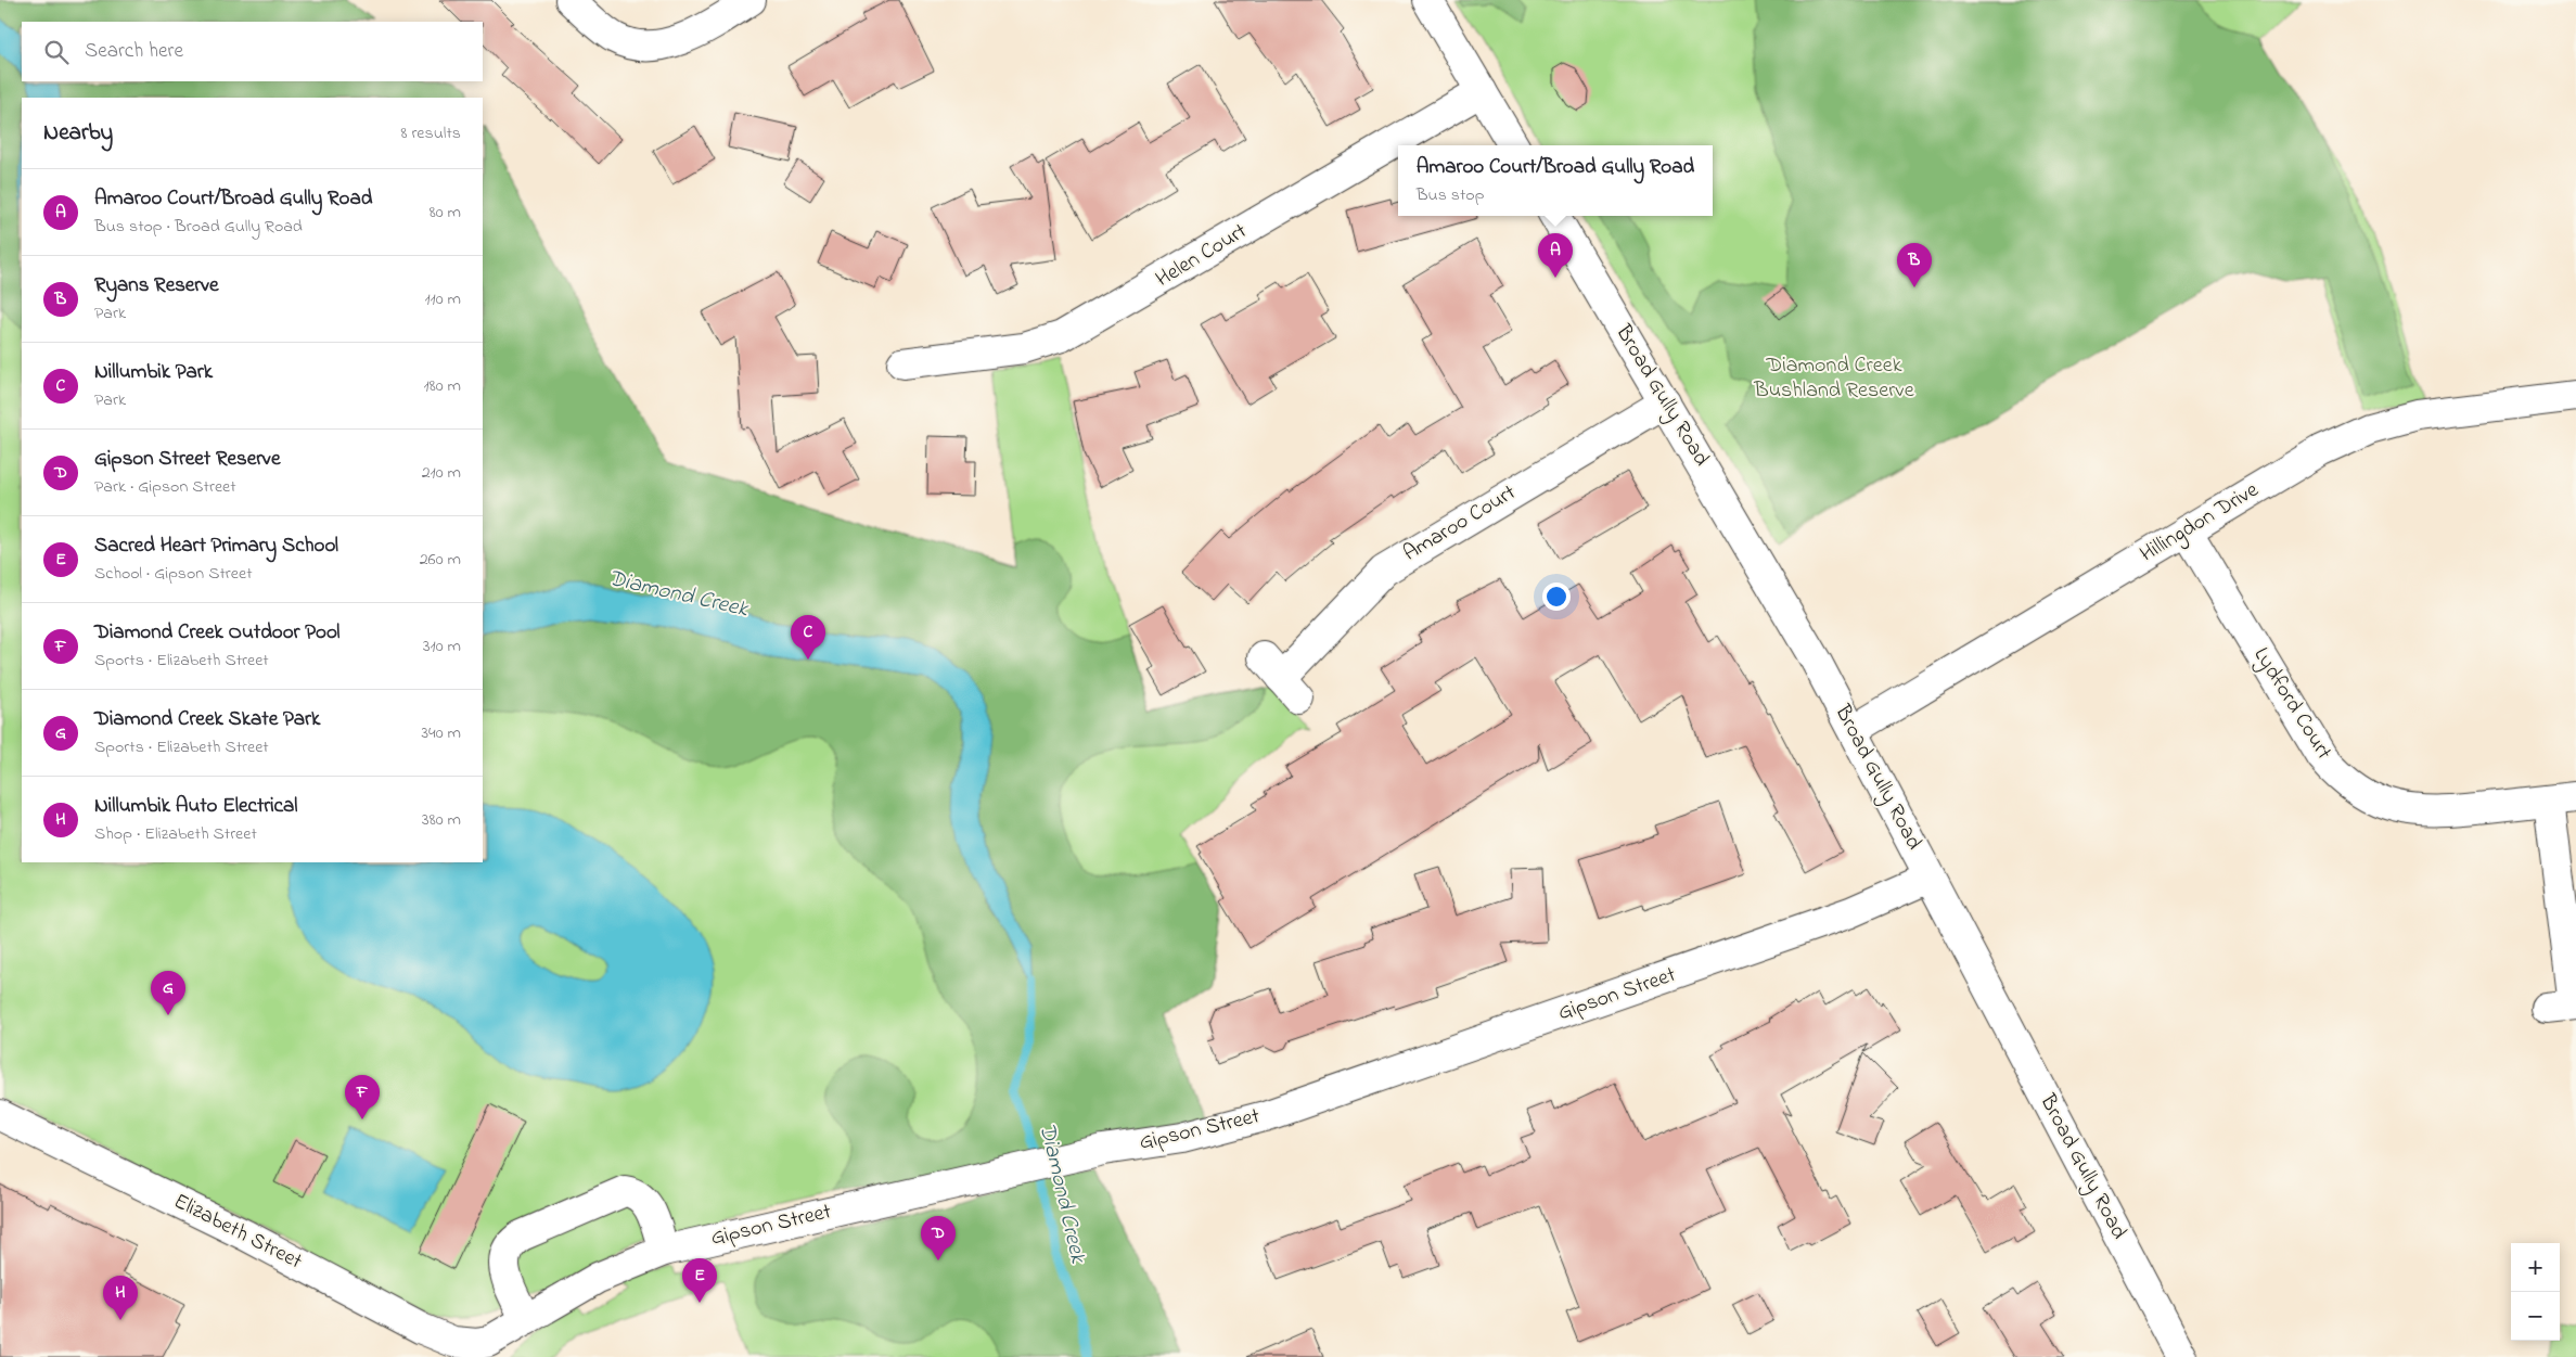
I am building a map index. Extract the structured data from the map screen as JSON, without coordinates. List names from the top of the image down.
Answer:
{
  "streets": {
    "street": [
      "Helen Court",
      "Broad Gully Road",
      "Hillingdon Drive",
      "Amaroo Court",
      "Lydford Court",
      "Gipson Street",
      "Elizabeth Street"
    ]
  },
  "crossings": [
    ["Broad Gully Road", "Hillingdon Drive"],
    ["Broad Gully Road", "Amaroo Court"],
    ["Broad Gully Road", "Gipson Street"],
    ["Hillingdon Drive", "Lydford Court"],
    ["Gipson Street", "Elizabeth Street"]
  ],
  "water": ["Diamond Creek"],
  "parks": ["Diamond Creek Bushland Reserve"],
  "page": {
    "search": "Search here",
    "heading": ["Nearby", "8 results"],
    "popup": ["Amaroo Court/Broad Gully Road", "Bus stop"],
    "list": [
      {
        "mark": "A",
        "name": "Amaroo Court/Broad Gully Road",
        "note": "Bus stop · Broad Gully Road",
        "value": "80 m"
      },
      {
        "mark": "B",
        "name": "Ryans Reserve",
        "note": "Park",
        "value": "110 m"
      },
      {
        "mark": "C",
        "name": "Nillumbik Park",
        "note": "Park",
        "value": "180 m"
      },
      {
        "mark": "D",
        "name": "Gipson Street Reserve",
        "note": "Park · Gipson Street",
        "value": "210 m"
      },
      {
        "mark": "E",
        "name": "Sacred Heart Primary School",
        "note": "School · Gipson Street",
        "value": "260 m"
      },
      {
        "mark": "F",
        "name": "Diamond Creek Outdoor Pool",
        "note": "Sports · Elizabeth Street",
        "value": "310 m"
      },
      {
        "mark": "G",
        "name": "Diamond Creek Skate Park",
        "note": "Sports · Elizabeth Street",
        "value": "340 m"
      },
      {
        "mark": "H",
        "name": "Nillumbik Auto Electrical",
        "note": "Shop · Elizabeth Street",
        "value": "380 m"
      }
    ],
    "pins": [
      "A",
      "B",
      "C",
      "G",
      "F",
      "D",
      "E",
      "H"
    ],
    "map_buttons": ["+", "−"]
  }
}
